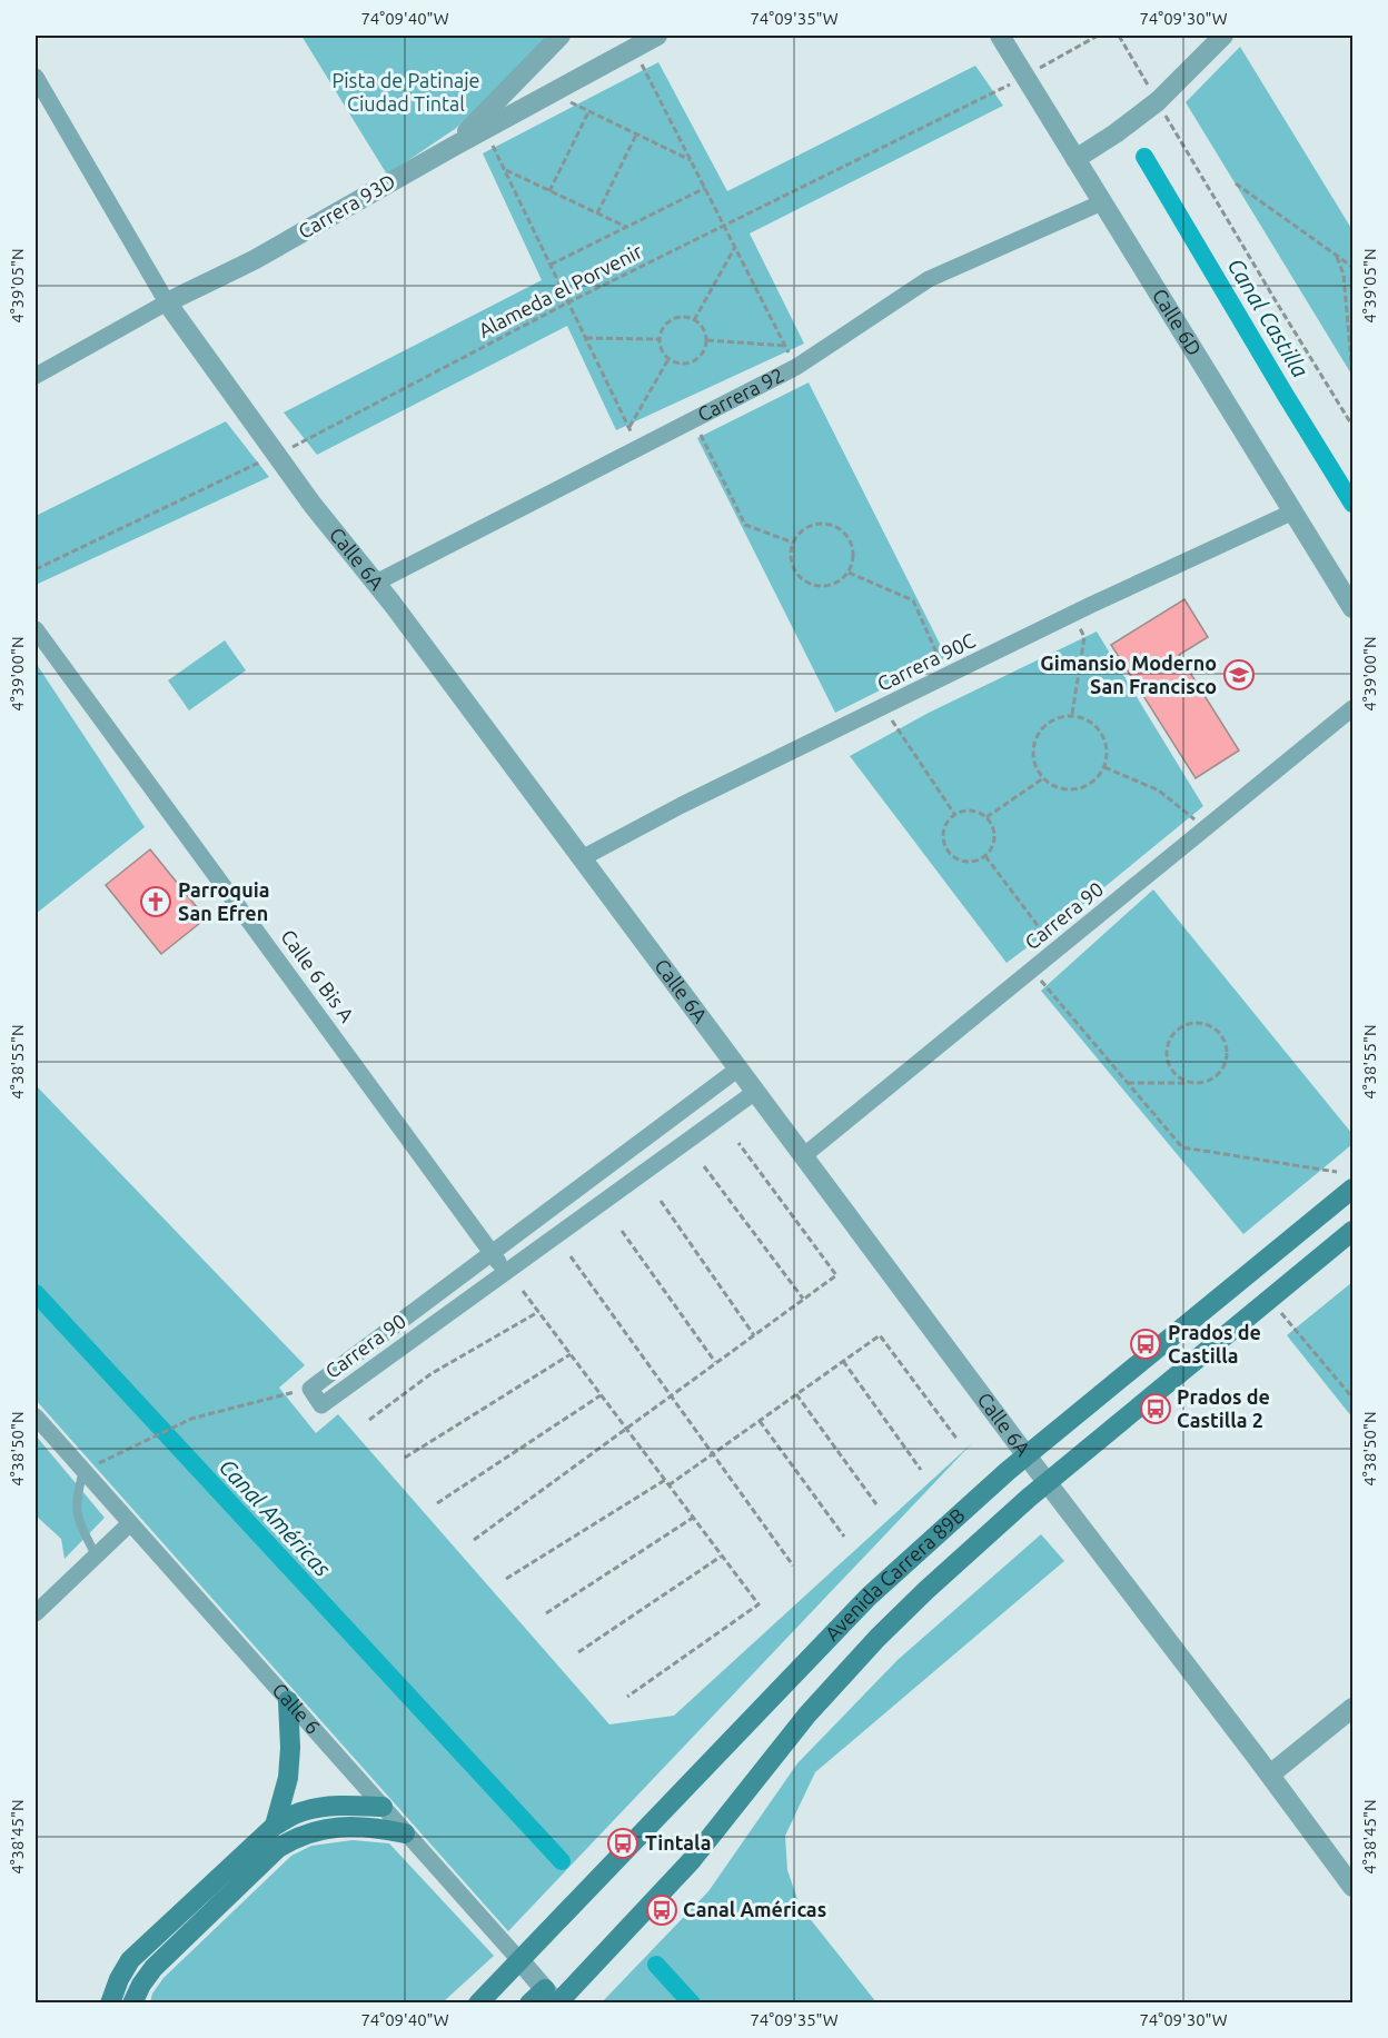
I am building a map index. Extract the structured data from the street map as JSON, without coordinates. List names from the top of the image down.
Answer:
{
  "streets": {
    "main road": ["Avenida Carrera 89B"],
    "street": [
      "Carrera 93D",
      "Calle 6D",
      "Carrera 92",
      "Calle 6A",
      "Carrera 90C",
      "Carrera 90",
      "Calle 6 Bis A",
      "Calle 6"
    ],
    "path": ["Alameda el Porvenir"]
  },
  "crossings": [
    ["Carrera 93D", "Calle 6A"],
    ["Alameda el Porvenir", "Calle 6D"],
    ["Alameda el Porvenir", "Calle 6A"],
    ["Calle 6D", "Carrera 92"],
    ["Calle 6D", "Carrera 90C"],
    ["Carrera 92", "Calle 6A"],
    ["Calle 6A", "Carrera 90C"],
    ["Calle 6A", "Carrera 90"],
    ["Calle 6A", "Avenida Carrera 89B"],
    ["Carrera 90", "Calle 6 Bis A"],
    ["Avenida Carrera 89B", "Calle 6"]
  ],
  "water": ["Canal Castilla", "Canal Américas"],
  "parks": ["Pista de Patinaje Ciudad Tintal"],
  "places": {
    "school or university": ["Gimansio Moderno San Francisco"],
    "church": ["Parroquia San Efren"],
    "bus stop": [
      "Prados de Castilla",
      "Prados de Castilla 2",
      "Tintala",
      "Canal Américas"
    ]
  },
  "coordinates": [
    "74°09'40\"W",
    "74°09'35\"W",
    "74°09'30\"W",
    "4°39'05\"N",
    "4°39'00\"N",
    "4°38'55\"N",
    "4°38'50\"N",
    "4°38'45\"N"
  ]
}
